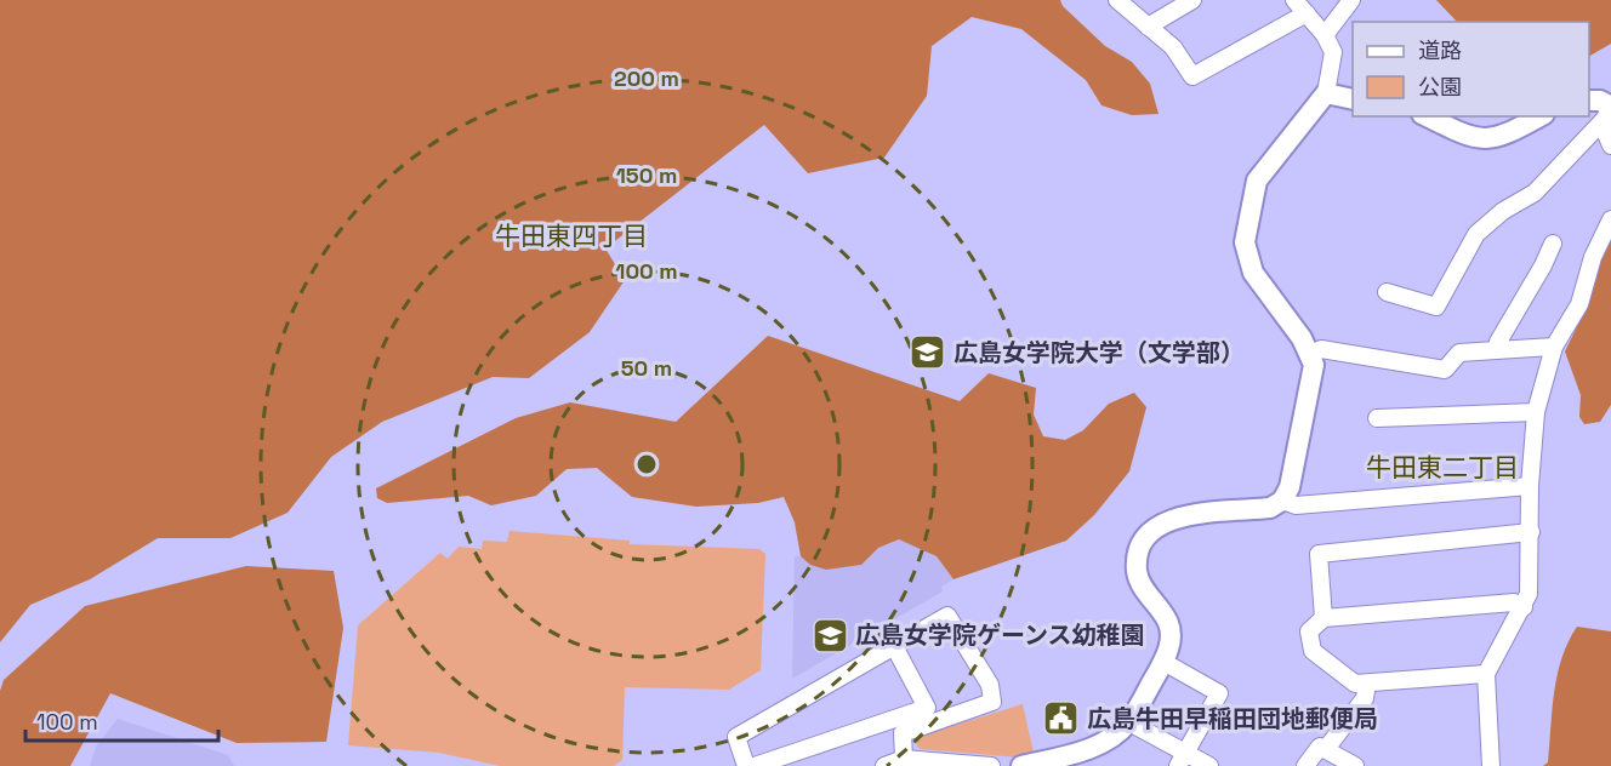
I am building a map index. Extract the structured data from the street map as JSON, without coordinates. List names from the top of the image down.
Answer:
{
  "districts": ["牛田東四丁目", "牛田東二丁目"],
  "places": {
    "school or university": ["広島女学院大学（文学部）", "広島女学院ゲーンス幼稚園"],
    "public building": ["広島牛田早稲田団地郵便局"]
  },
  "legend": ["道路", "公園"],
  "scale_bar": "100 m",
  "rings": [
    "200 m",
    "150 m",
    "100 m",
    "50 m"
  ]
}
